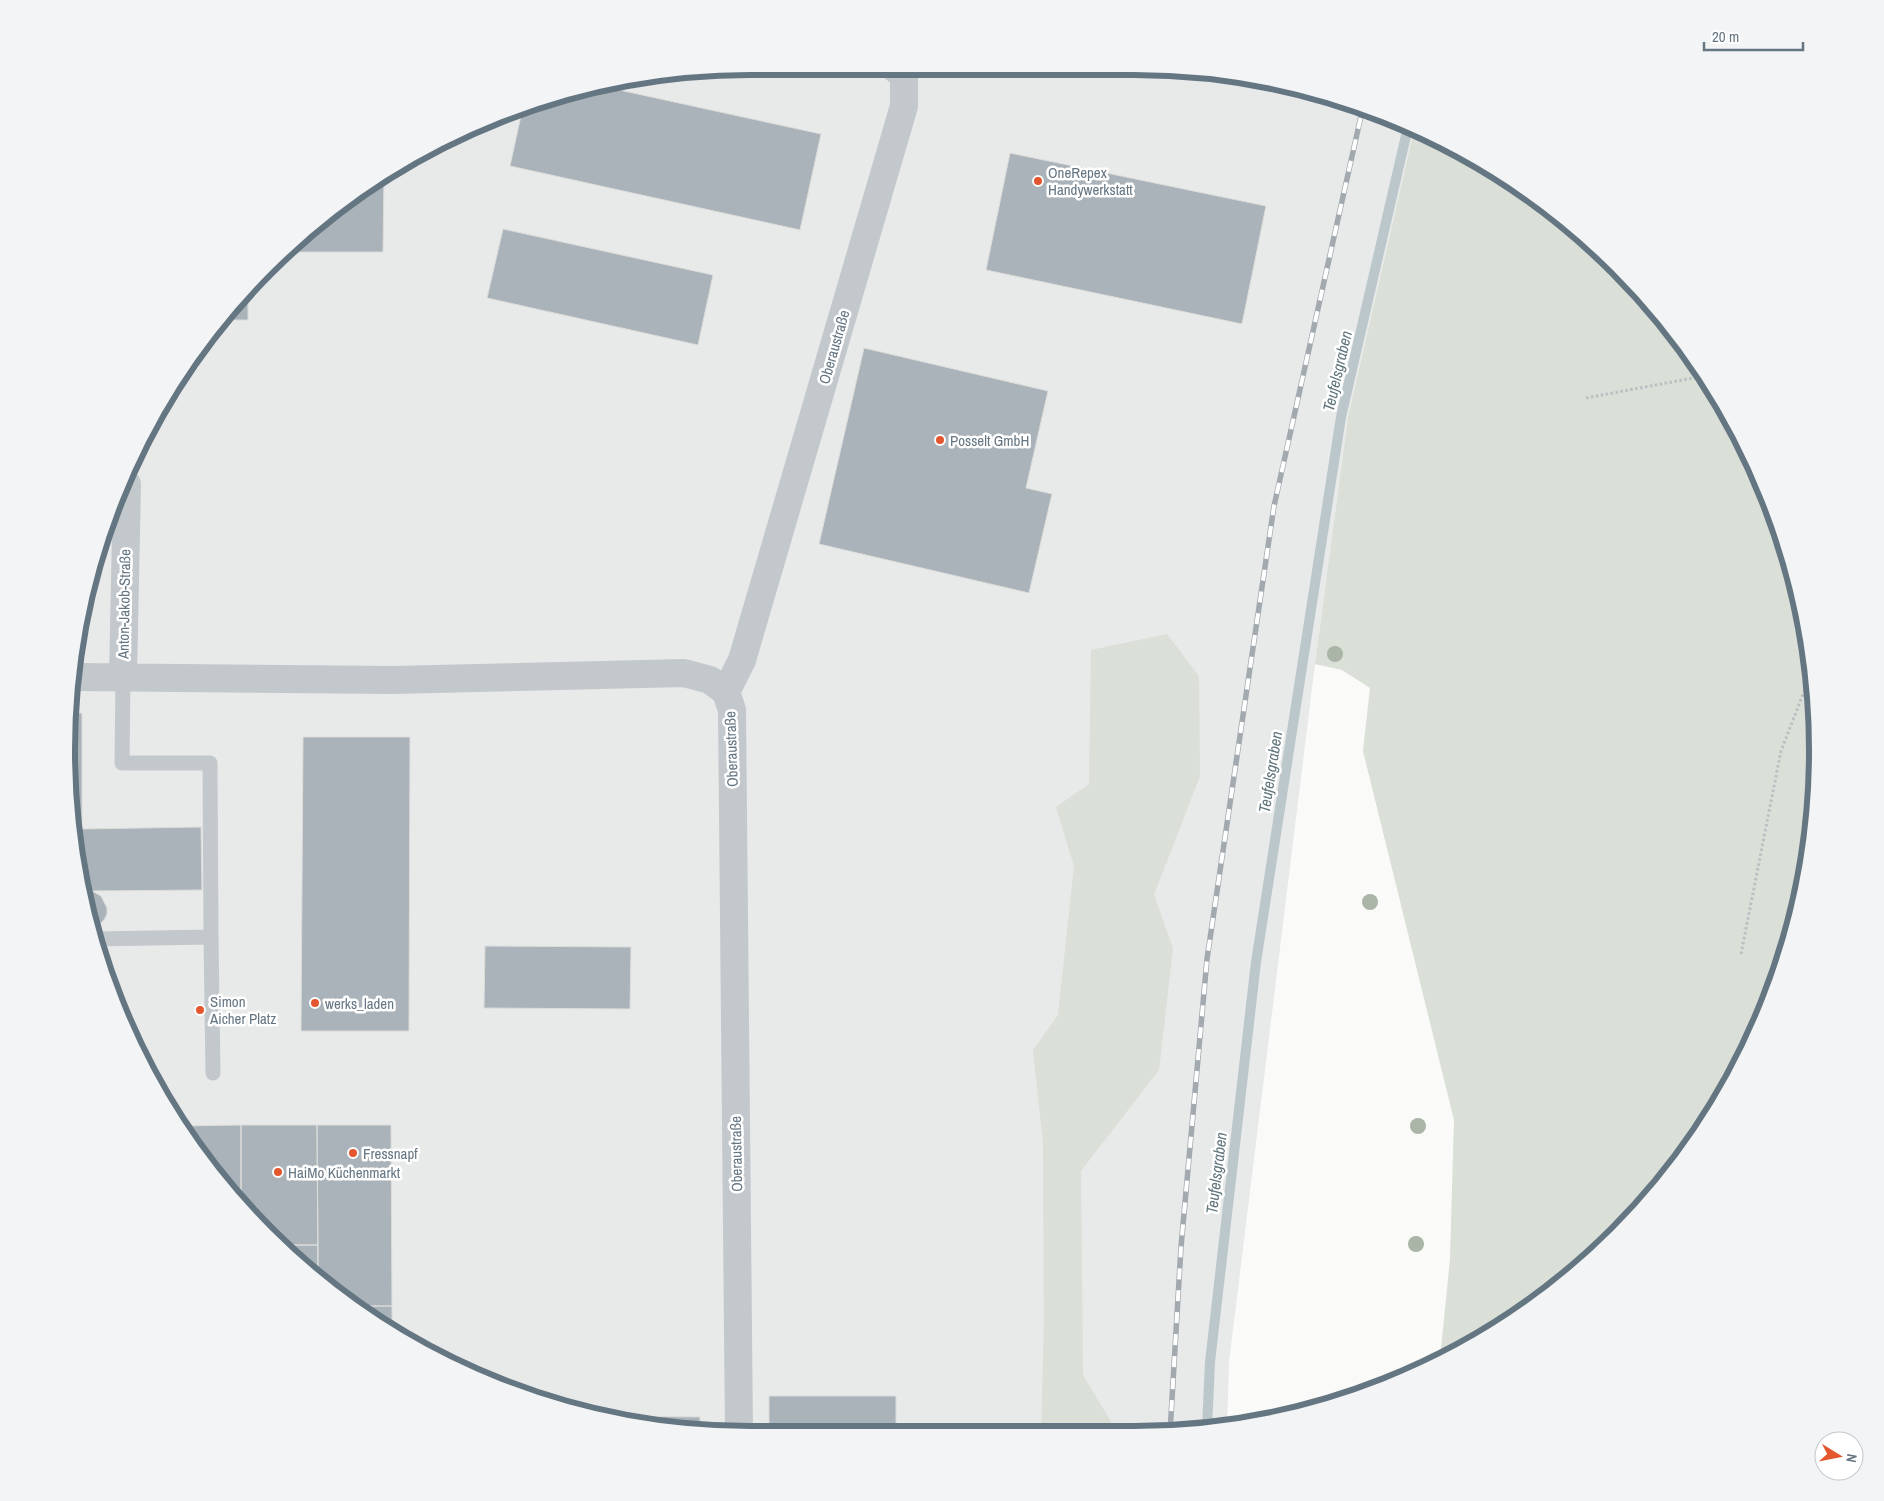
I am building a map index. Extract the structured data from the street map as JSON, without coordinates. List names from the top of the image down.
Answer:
{
  "streets": {
    "street": ["Oberaustraße", "Anton-Jakob-Straße"]
  },
  "water": ["Teufelsgraben"],
  "places": [
    "OneRepex Handywerkstatt",
    "Posselt GmbH",
    "werks_laden",
    "Simon Aicher Platz",
    "Fressnapf",
    "HaiMo Küchenmarkt"
  ],
  "scale_bar": "20 m",
  "north": "right"
}
